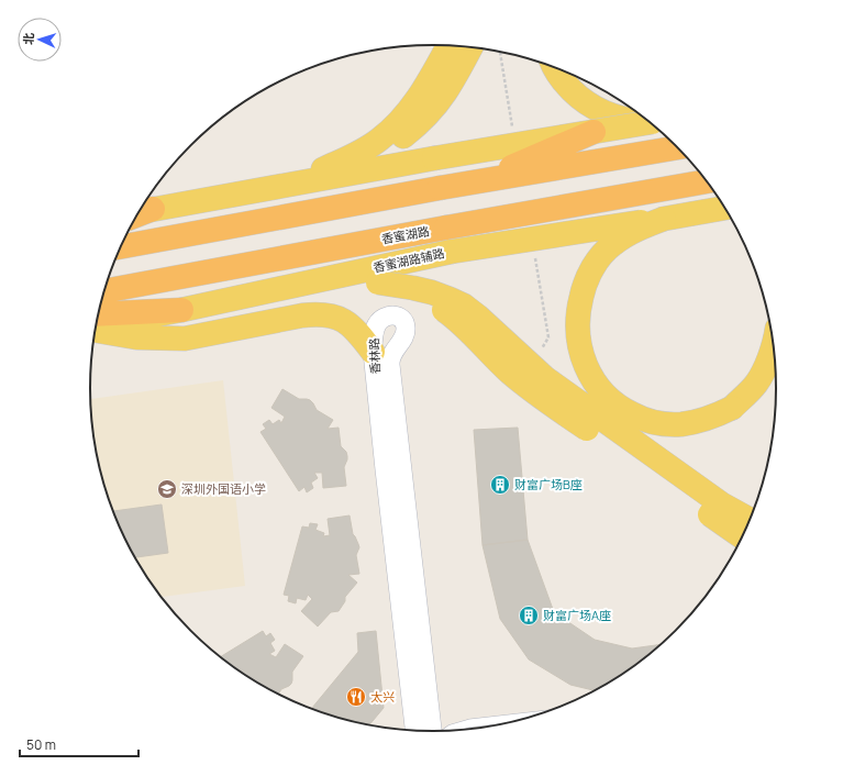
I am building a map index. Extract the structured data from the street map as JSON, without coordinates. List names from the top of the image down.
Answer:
{
  "streets": {
    "highway": ["香蜜湖路"],
    "main road": ["香蜜湖路辅路"],
    "street": ["香林路"]
  },
  "places": {
    "building": ["财富广场B座", "财富广场A座"],
    "school or university": ["深圳外国语小学"],
    "restaurant": ["太兴"]
  },
  "scale_bar": "50 m",
  "north": "left"
}
